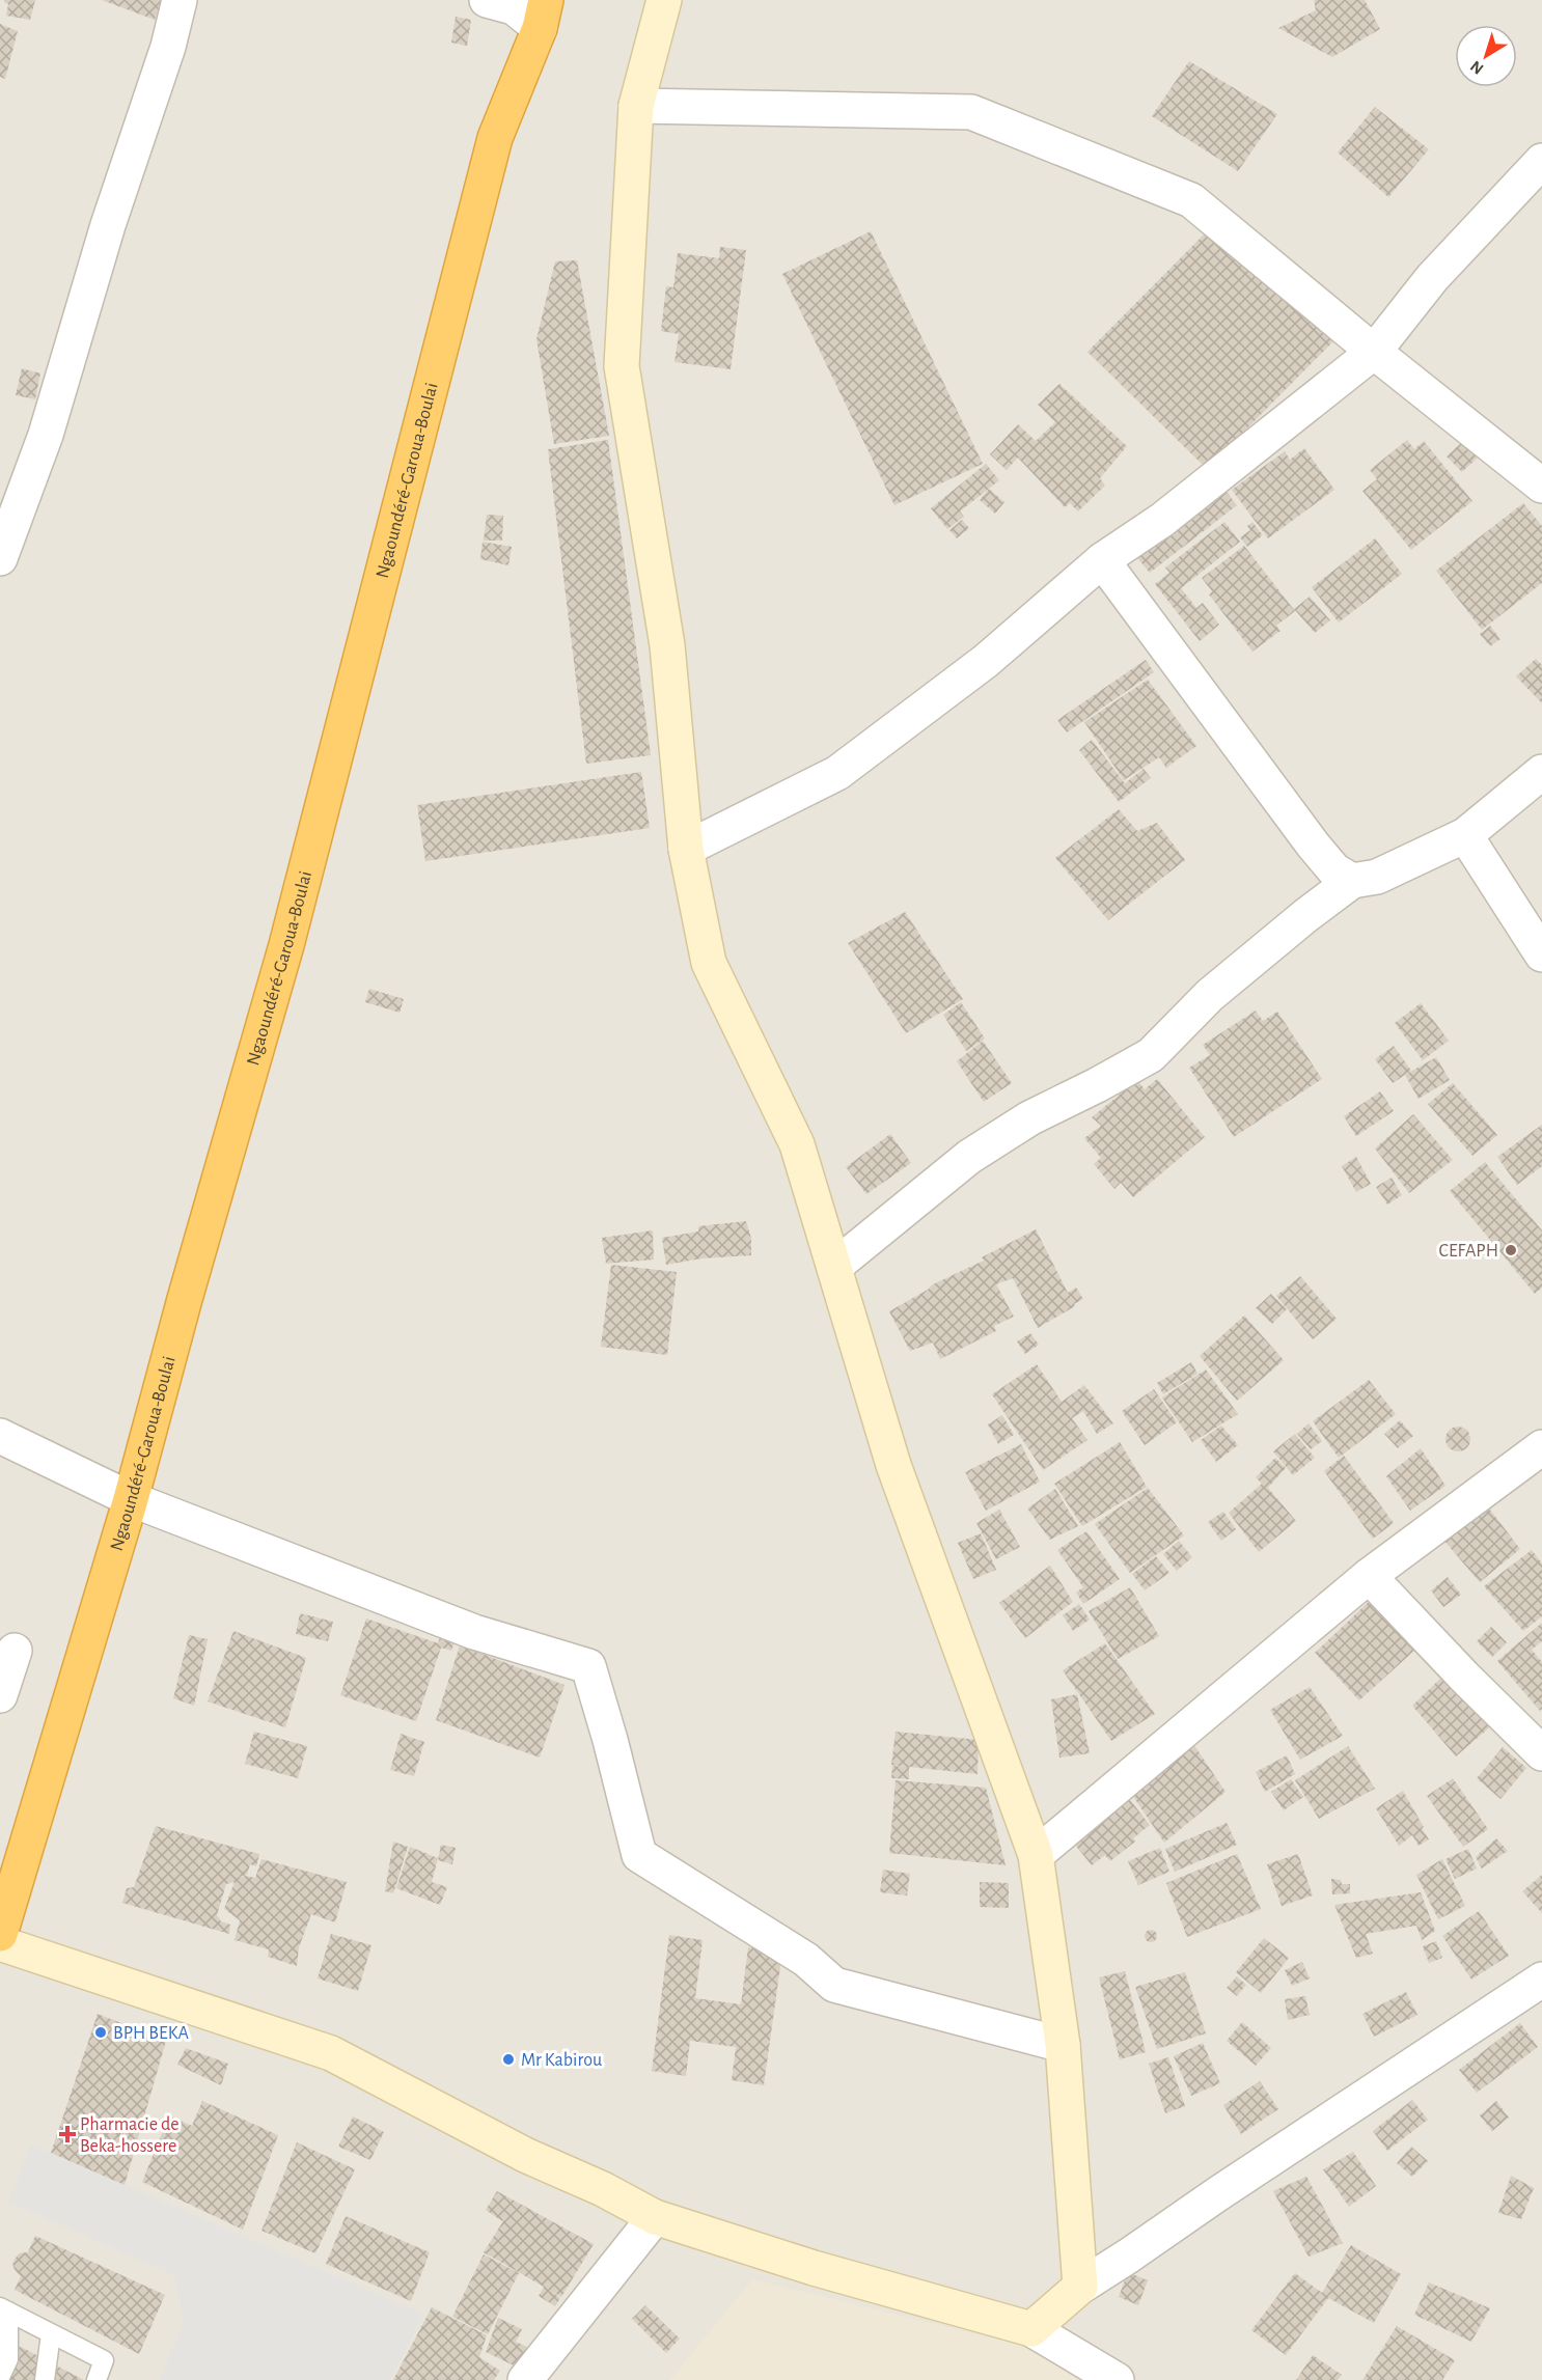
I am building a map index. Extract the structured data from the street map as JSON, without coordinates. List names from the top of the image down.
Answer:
{
  "streets": {
    "highway": ["Ngaoundéré-Garoua-Boulai"]
  },
  "places": {
    "other": ["CEFAPH", "BPH BEKA", "Mr Kabirou"],
    "health": ["Pharmacie de Beka-hossere"]
  },
  "north": "bottom left"
}
